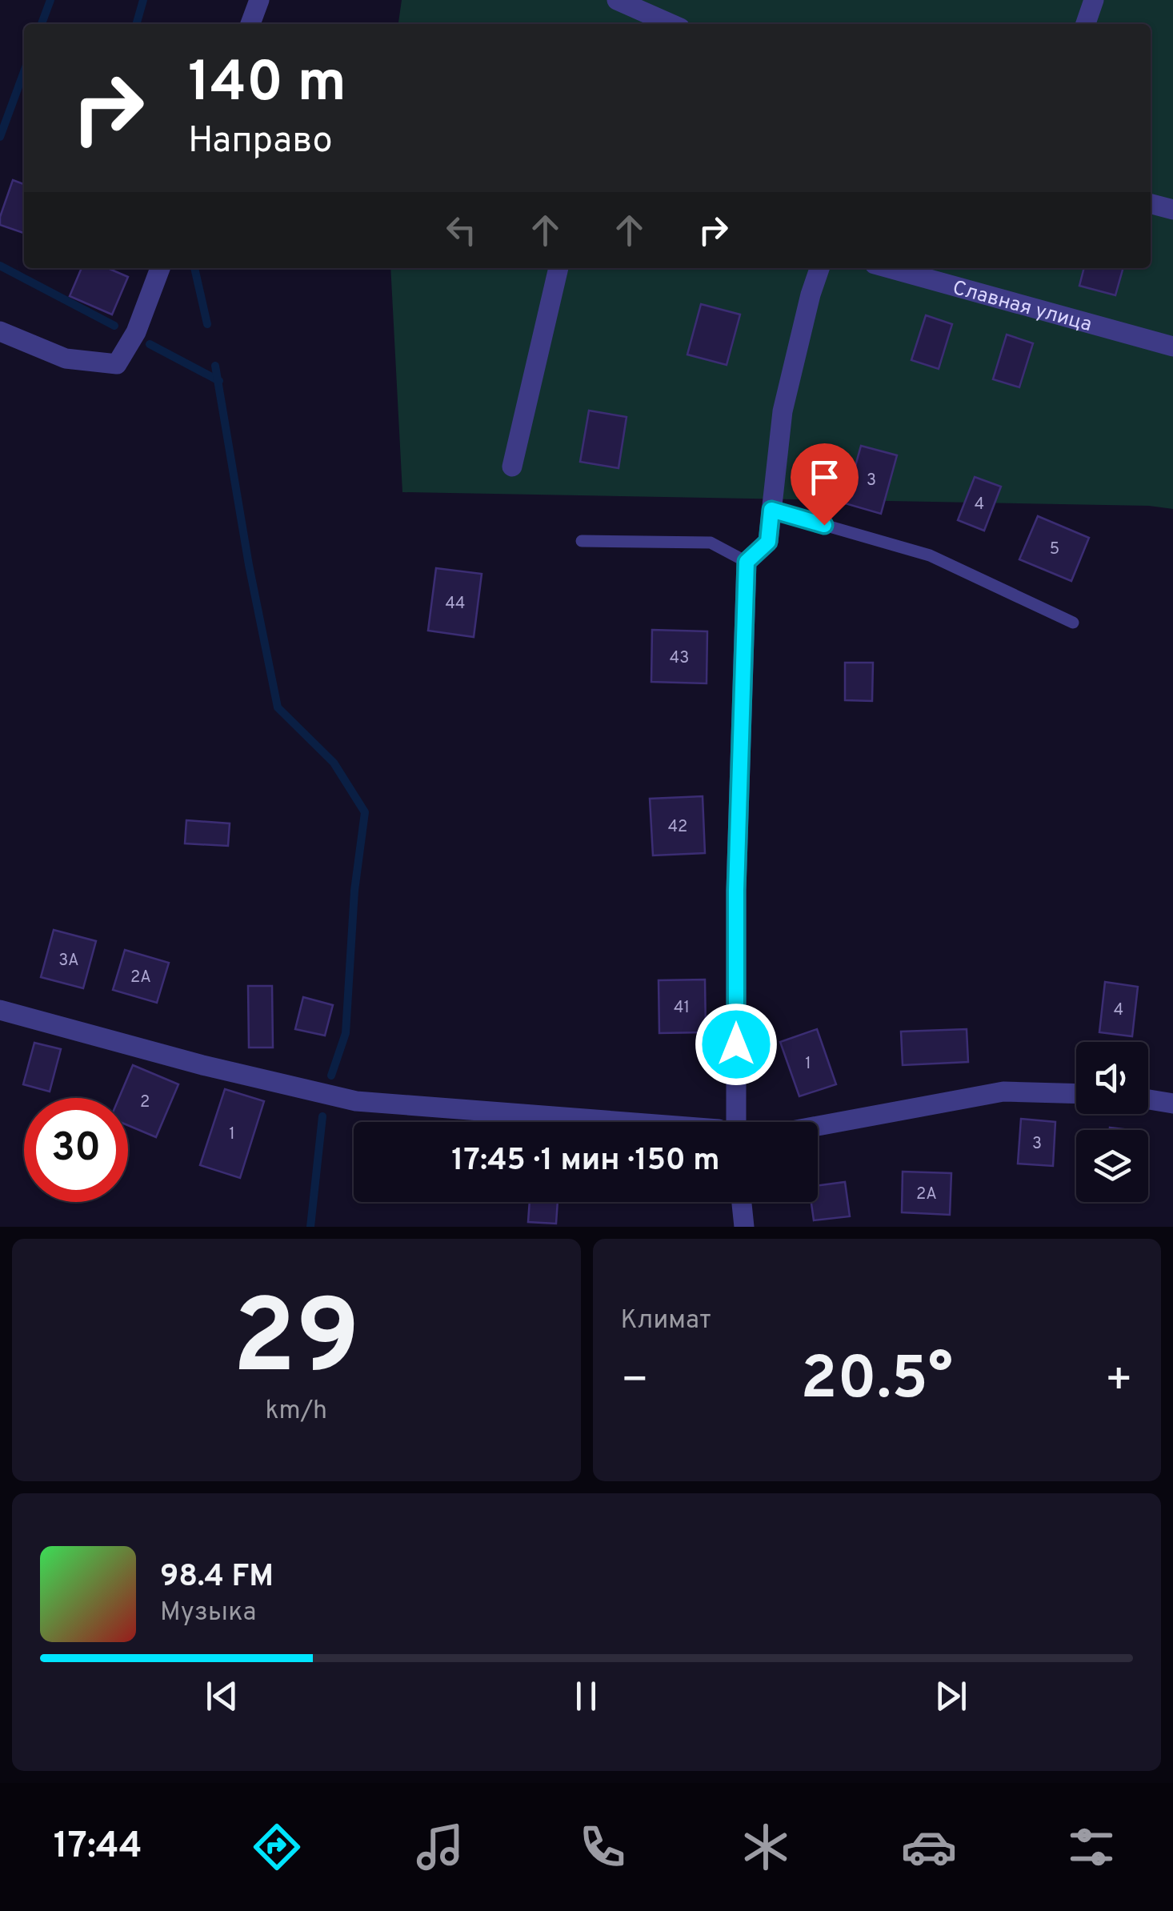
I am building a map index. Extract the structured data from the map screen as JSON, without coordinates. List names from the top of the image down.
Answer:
{
  "streets": {
    "street": ["Славная улица"]
  },
  "house_numbers": [
    "3",
    "4",
    "5",
    "44",
    "43",
    "42",
    "3А",
    "2А",
    "41",
    "4",
    "1",
    "2",
    "1",
    "3",
    "2А"
  ],
  "page": {
    "turn": ["140 m", "Направо"],
    "limit": "30",
    "trip": "17:45 · 1 мин · 150 m",
    "tile": [
      ["29", "km/h"],
      "Климат"
    ],
    "heat": ["−", "20.5°", "+"],
    "song": ["98.4 FM", "Музыка"],
    "tabs": "17:44"
  }
}
